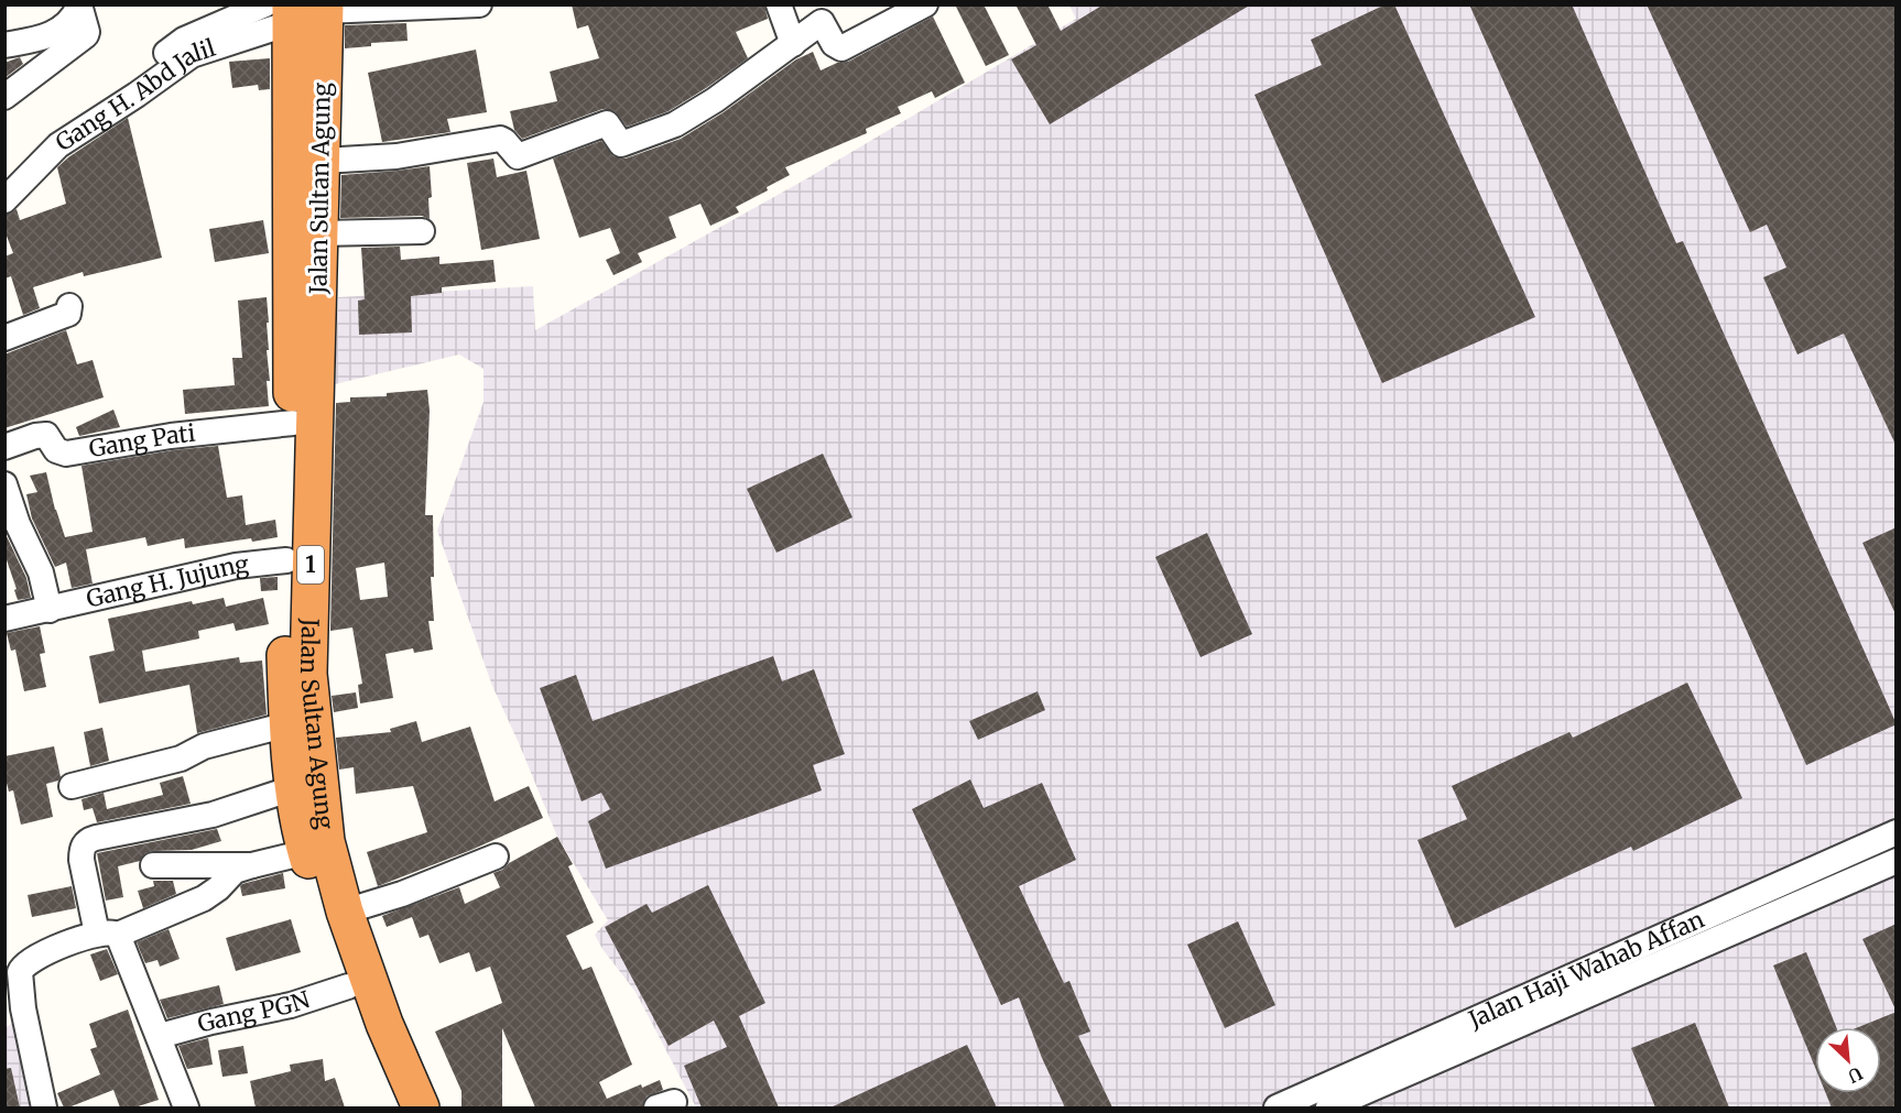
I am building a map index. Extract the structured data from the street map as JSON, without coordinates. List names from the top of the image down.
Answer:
{
  "streets": {
    "highway": ["Jalan Sultan Agung", "1"],
    "street": [
      "Gang H. Abd Jalil",
      "Gang Pati",
      "Gang H. Jujung",
      "Jalan Haji Wahab Affan",
      "Gang PGN"
    ]
  },
  "crossings": [
    ["Gang H. Abd Jalil", "Jalan Sultan Agung"],
    ["Jalan Sultan Agung", "Gang Pati"],
    ["Jalan Sultan Agung", "Gang H. Jujung"],
    ["Jalan Sultan Agung", "Gang PGN"]
  ],
  "north": "bottom right"
}
